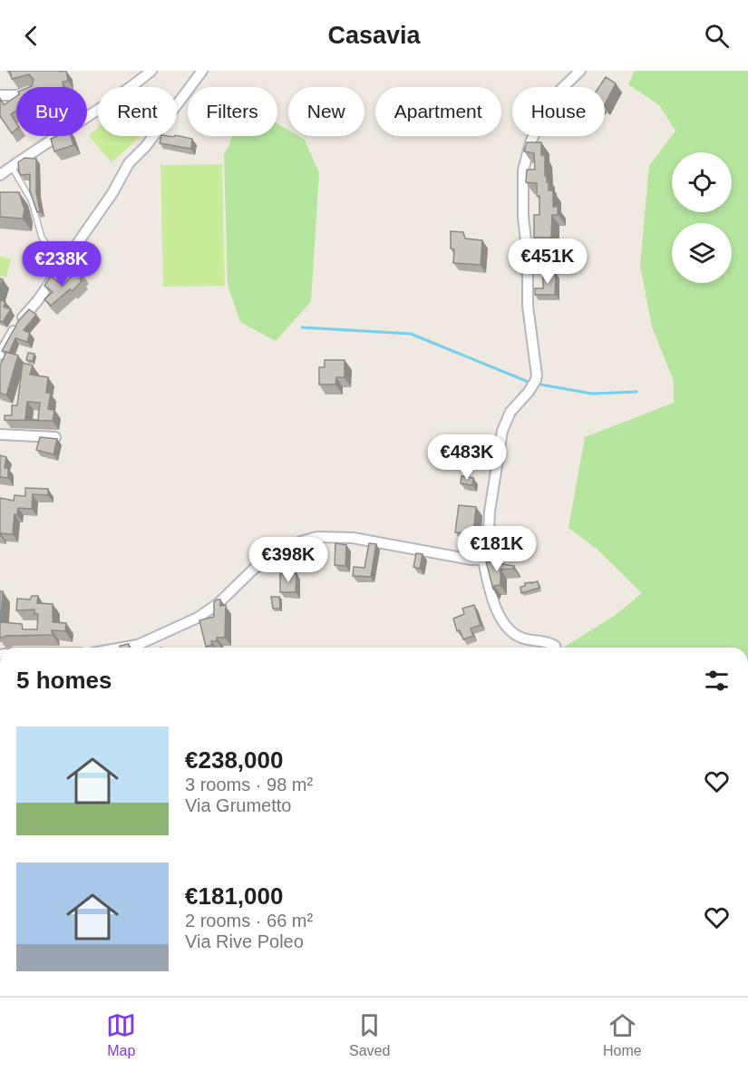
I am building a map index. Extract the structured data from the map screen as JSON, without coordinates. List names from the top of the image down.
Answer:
{
  "page": {
    "header": "Casavia",
    "chip": [
      "Buy",
      "Rent",
      "Filters",
      "New",
      "Apartment",
      "House"
    ],
    "price": [
      "€451K",
      "€238K",
      "€483K",
      "€181K",
      "€398K"
    ],
    "heading": "5 homes",
    "list": [
      {
        "name": "€238,000",
        "note": "3 rooms · 98 m² · Via Grumetto"
      },
      {
        "name": "€181,000",
        "note": "2 rooms · 66 m² · Via Rive Poleo"
      }
    ],
    "tabs": ["Map", "Saved", "Home"]
  }
}
